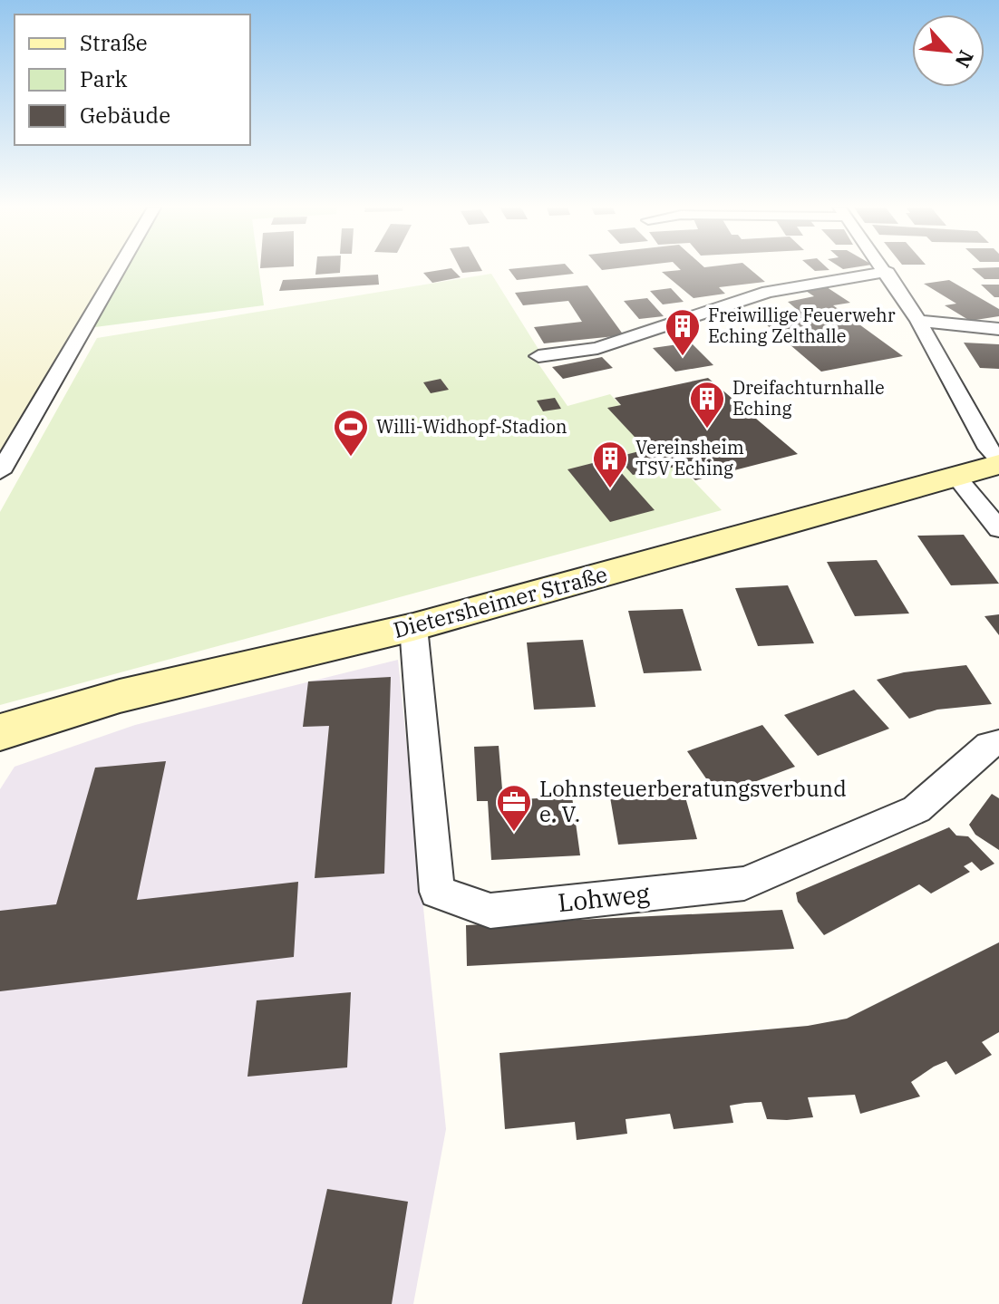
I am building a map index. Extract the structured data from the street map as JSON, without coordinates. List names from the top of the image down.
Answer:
{
  "streets": {
    "street": ["Dietersheimer Straße", "Lohweg"]
  },
  "crossings": [
    ["Dietersheimer Straße", "Lohweg"]
  ],
  "places": {
    "building": ["Freiwillige Feuerwehr Eching Zelthalle", "Dreifachturnhalle Eching", "Vereinsheim TSV Eching"],
    "sports": ["Willi-Widhopf-Stadion"],
    "office": ["Lohnsteuerberatungsverbund e. V."]
  },
  "legend": ["Straße", "Park", "Gebäude"],
  "north": "bottom right"
}
